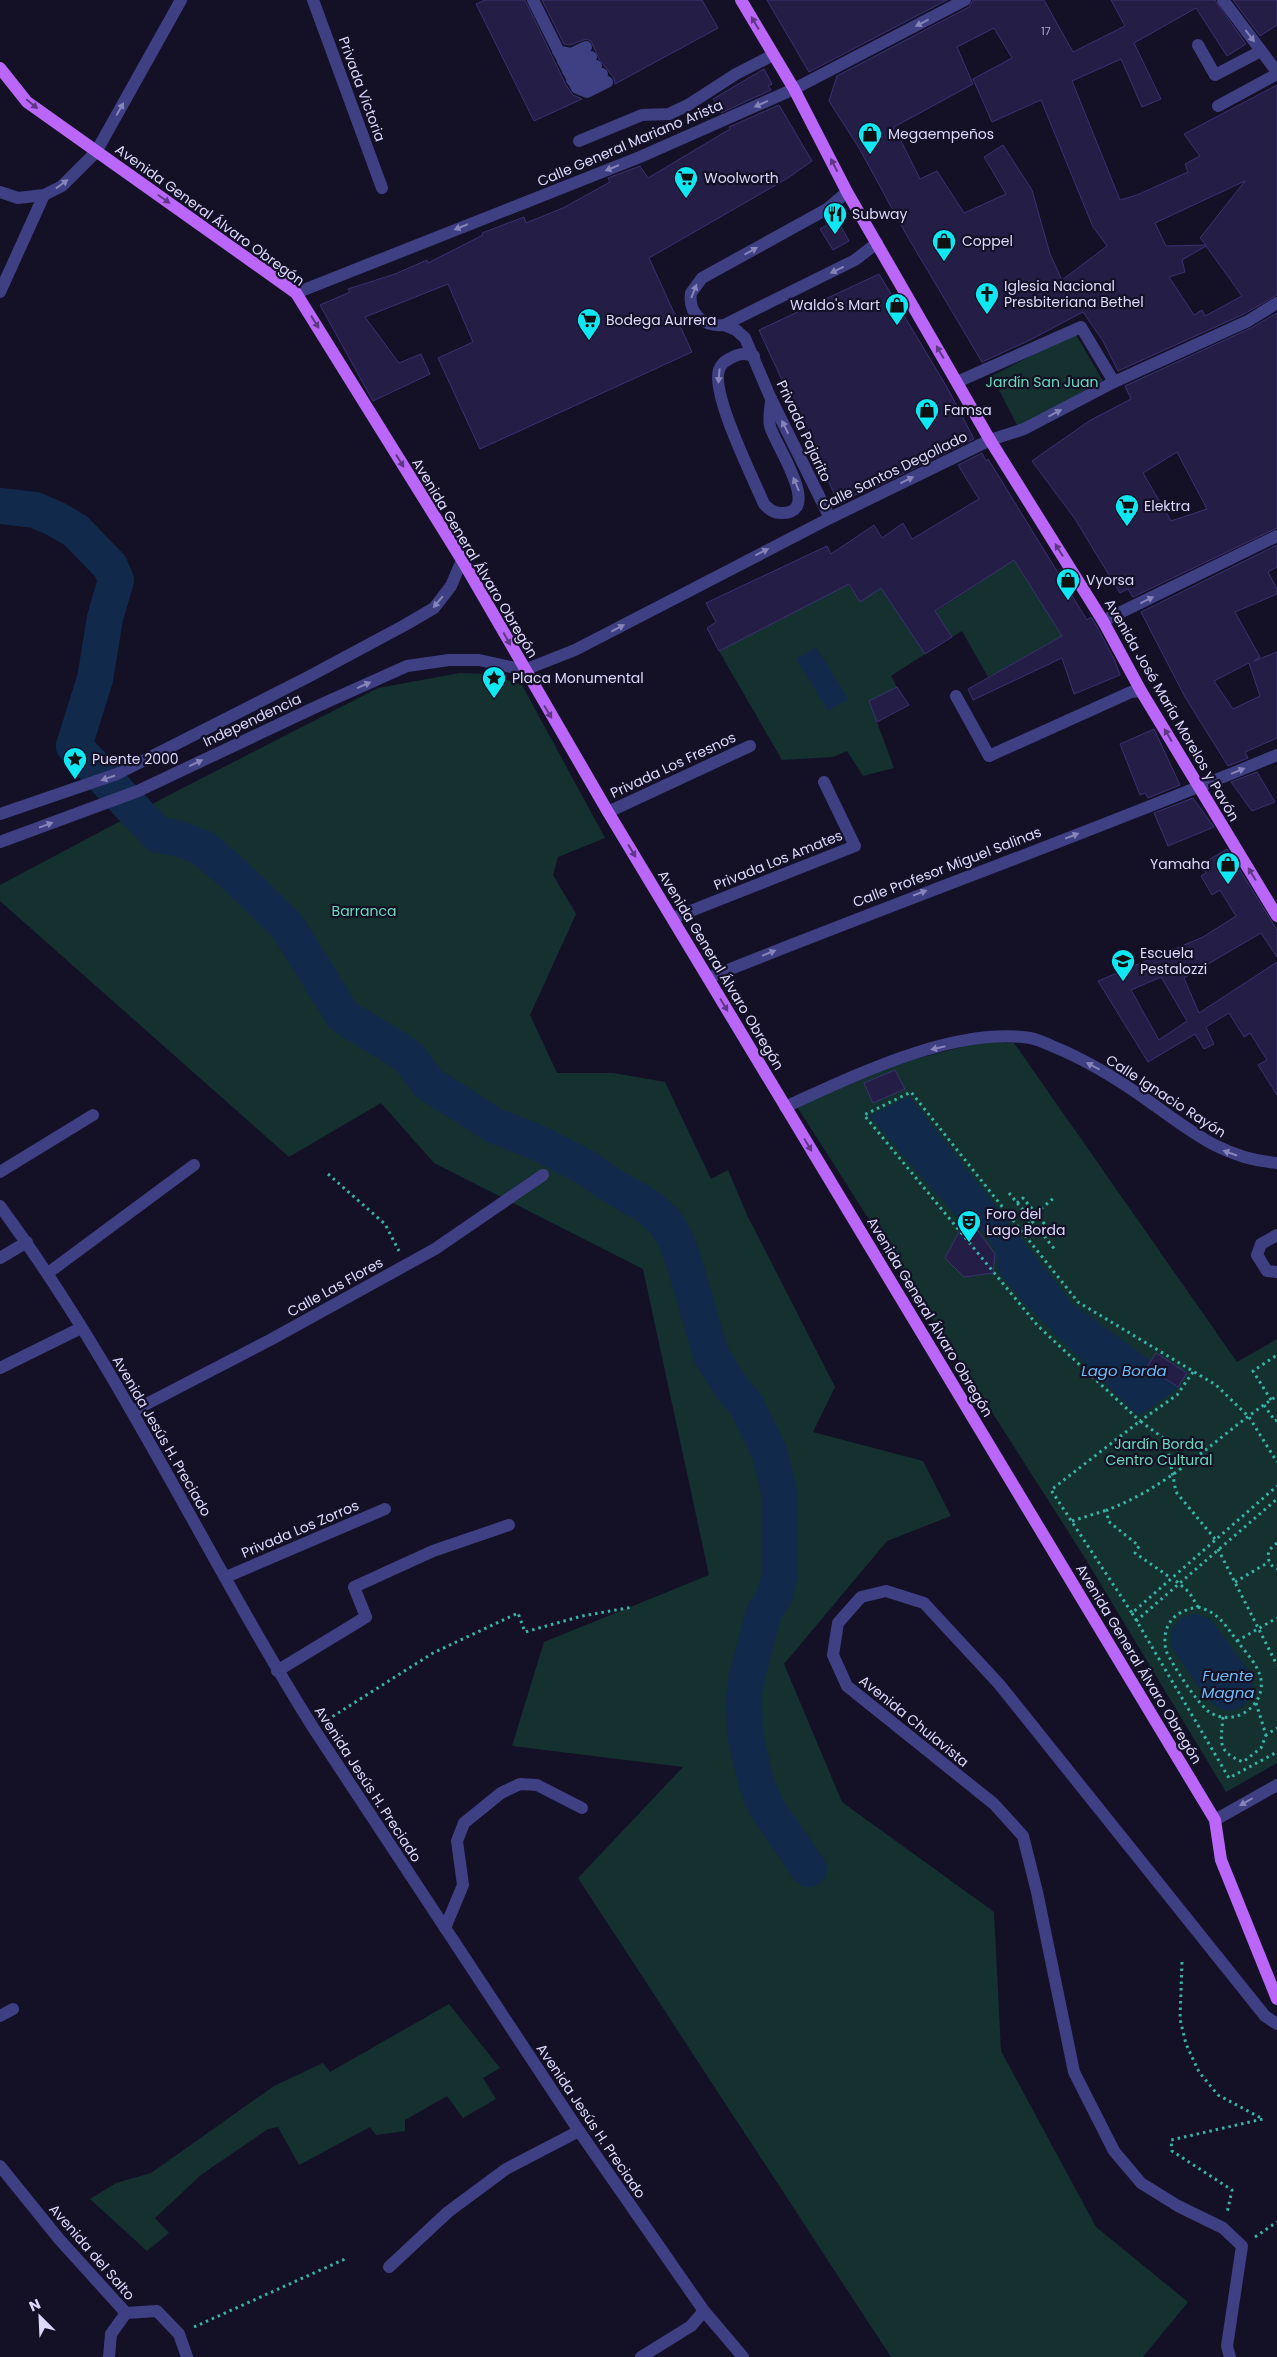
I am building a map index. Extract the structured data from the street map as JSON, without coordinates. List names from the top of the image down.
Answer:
{
  "streets": {
    "main road": ["Avenida General Álvaro Obregón", "Avenida José María Morelos y Pavón"],
    "street": [
      "Privada Victoria",
      "Calle General Mariano Arista",
      "Privada Pajarito",
      "Calle Santos Degollado",
      "Independencia",
      "Privada Los Fresnos",
      "Privada Los Amates",
      "Calle Profesor Miguel Salinas",
      "Calle Ignacio Rayón",
      "Calle Las Flores",
      "Avenida Jesús H. Preciado",
      "Privada Los Zorros",
      "Avenida Chulavista",
      "Avenida del Salto"
    ]
  },
  "crossings": [
    ["Calle General Mariano Arista", "Avenida General Álvaro Obregón"],
    ["Calle General Mariano Arista", "Avenida José María Morelos y Pavón"],
    ["Avenida General Álvaro Obregón", "Calle Santos Degollado"],
    ["Avenida General Álvaro Obregón", "Independencia"],
    ["Avenida General Álvaro Obregón", "Privada Los Fresnos"],
    ["Avenida General Álvaro Obregón", "Privada Los Amates"],
    ["Avenida General Álvaro Obregón", "Calle Profesor Miguel Salinas"],
    ["Avenida General Álvaro Obregón", "Calle Ignacio Rayón"],
    ["Privada Pajarito", "Calle Santos Degollado"],
    ["Privada Pajarito", "Avenida José María Morelos y Pavón"],
    ["Calle Santos Degollado", "Avenida José María Morelos y Pavón"],
    ["Calle Santos Degollado", "Independencia"],
    ["Avenida José María Morelos y Pavón", "Calle Profesor Miguel Salinas"],
    ["Calle Las Flores", "Avenida Jesús H. Preciado"],
    ["Avenida Jesús H. Preciado", "Privada Los Zorros"]
  ],
  "one_way": [
    "Calle General Mariano Arista",
    "Avenida General Álvaro Obregón",
    "Calle Santos Degollado",
    "Avenida José María Morelos y Pavón",
    "Calle Profesor Miguel Salinas",
    "Calle Ignacio Rayón"
  ],
  "water": ["Lago Borda", "Fuente Magna"],
  "parks": ["Jardín San Juan", "Barranca", "Jardín Borda Centro Cultural"],
  "places": {
    "shop": [
      "Megaempeños",
      "Coppel",
      "Waldo's Mart",
      "Famsa",
      "Vyorsa",
      "Yamaha"
    ],
    "supermarket": ["Woolworth", "Bodega Aurrera", "Elektra"],
    "restaurant": ["Subway"],
    "church": ["Iglesia Nacional Presbiteriana Bethel"],
    "place": ["Placa Monumental", "Puente 2000"],
    "school or university": ["Escuela Pestalozzi"],
    "theatre": ["Foro del Lago Borda"]
  },
  "house_numbers": ["17"],
  "north": "top left"
}
